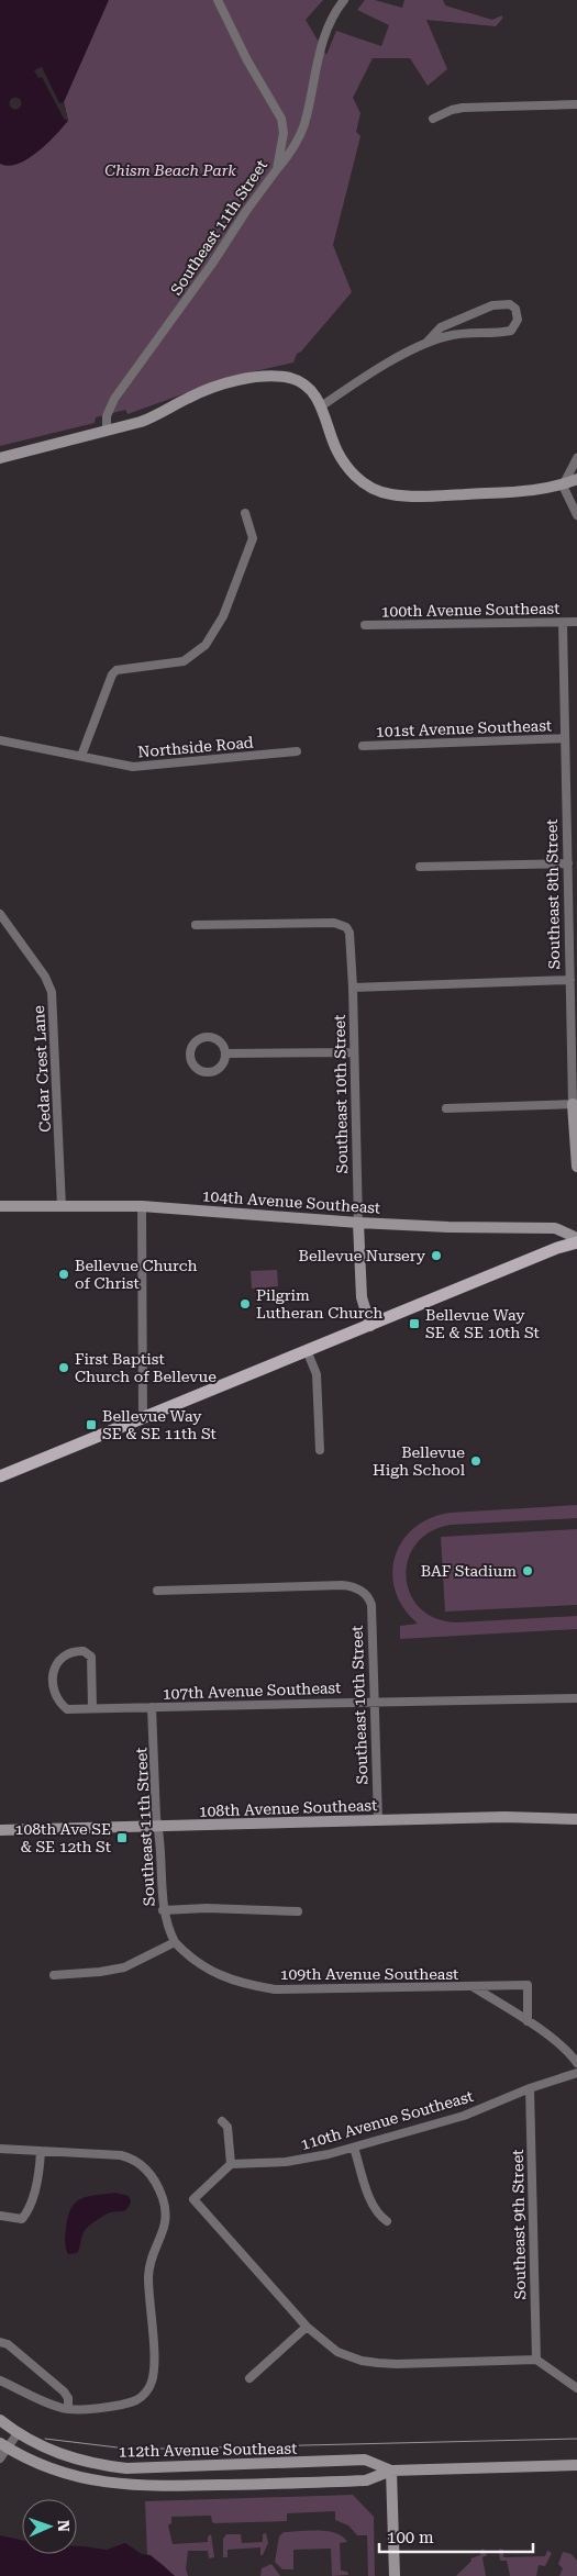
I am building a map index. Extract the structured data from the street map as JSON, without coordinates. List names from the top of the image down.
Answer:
{
  "streets": {
    "street": [
      "Southeast 11th Street",
      "100th Avenue Southeast",
      "101st Avenue Southeast",
      "Northside Road",
      "Southeast 8th Street",
      "Cedar Crest Lane",
      "Southeast 10th Street",
      "104th Avenue Southeast",
      "107th Avenue Southeast",
      "108th Avenue Southeast",
      "109th Avenue Southeast",
      "110th Avenue Southeast",
      "Southeast 9th Street",
      "112th Avenue Southeast"
    ]
  },
  "crossings": [
    ["Southeast 11th Street", "107th Avenue Southeast"],
    ["Southeast 11th Street", "108th Avenue Southeast"],
    ["Southeast 11th Street", "109th Avenue Southeast"],
    ["100th Avenue Southeast", "Southeast 8th Street"],
    ["101st Avenue Southeast", "Southeast 8th Street"],
    ["Cedar Crest Lane", "104th Avenue Southeast"],
    ["Southeast 10th Street", "104th Avenue Southeast"],
    ["Southeast 10th Street", "107th Avenue Southeast"],
    ["Southeast 10th Street", "108th Avenue Southeast"],
    ["110th Avenue Southeast", "Southeast 9th Street"]
  ],
  "parks": ["Chism Beach Park"],
  "places": {
    "other": [
      "Bellevue Nursery",
      "Bellevue Church of Christ",
      "Pilgrim Lutheran Church",
      "First Baptist Church of Bellevue",
      "Bellevue High School",
      "BAF Stadium"
    ],
    "transit": ["Bellevue Way SE & SE 10th St", "Bellevue Way SE & SE 11th St", "108th Ave SE & SE 12th St"]
  },
  "scale_bar": "100 m",
  "north": "right"
}
